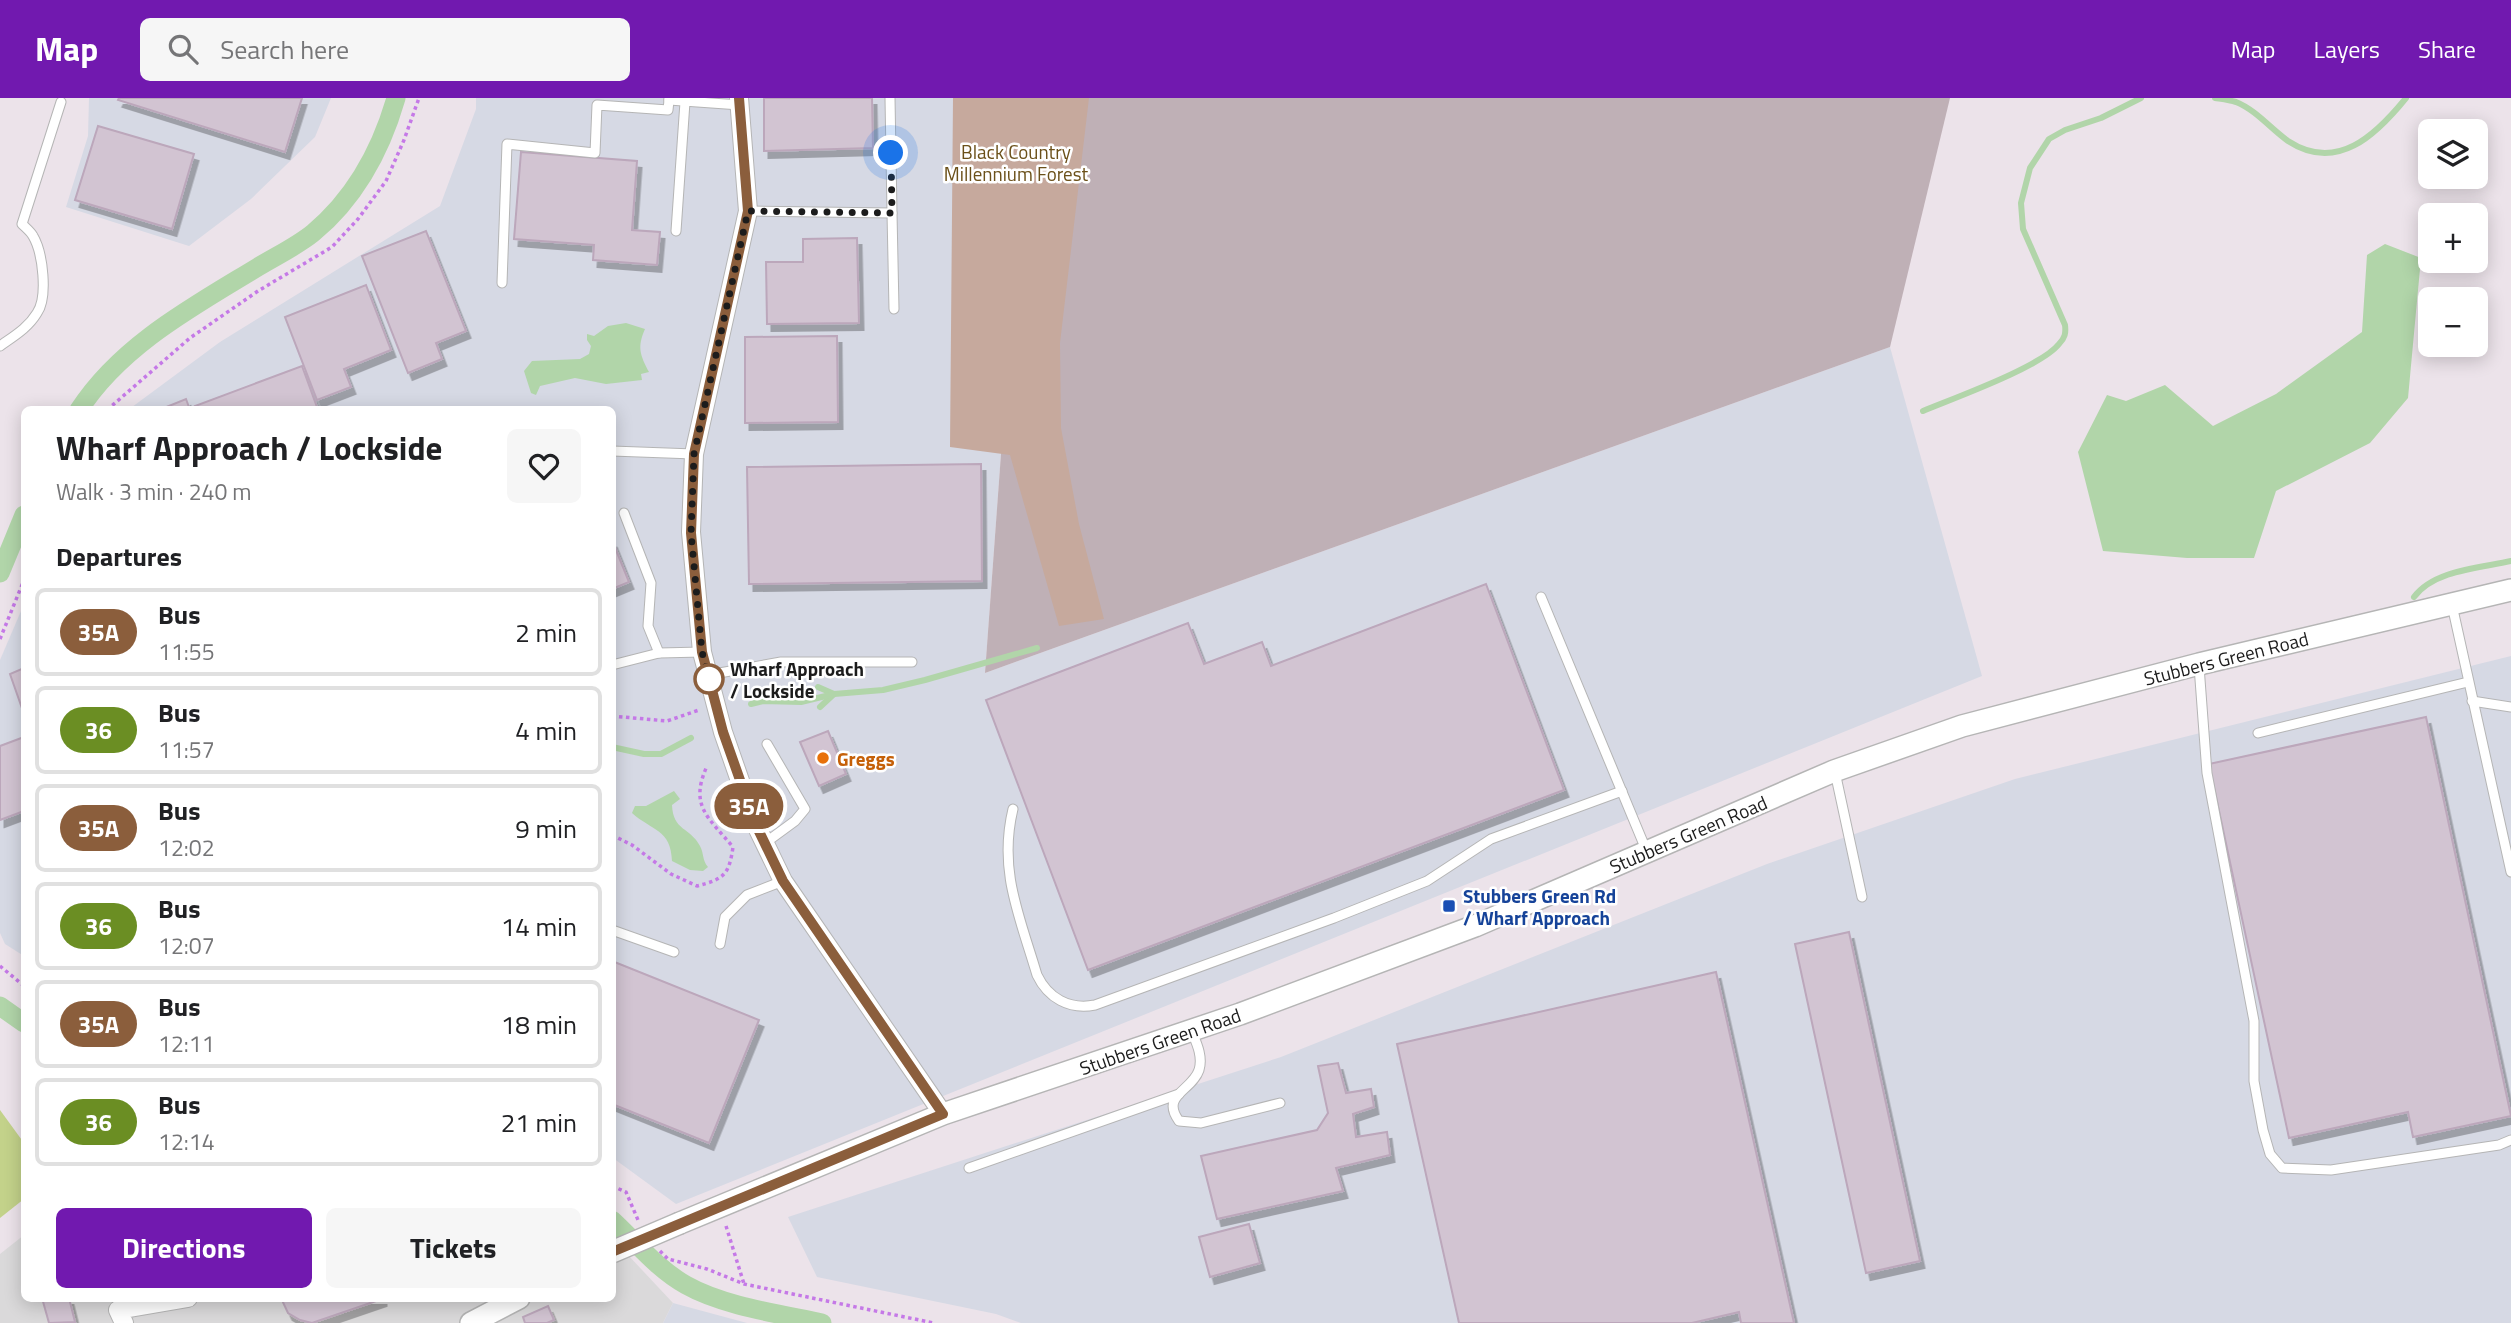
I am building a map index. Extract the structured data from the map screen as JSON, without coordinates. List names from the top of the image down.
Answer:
{
  "streets": {
    "street": ["Stubbers Green Road"]
  },
  "parks": ["Black Country Millennium Forest"],
  "places": {
    "other": ["Wharf Approach / Lockside", "Greggs"],
    "transit": ["Stubbers Green Rd / Wharf Approach"]
  },
  "lines": ["bus line 35A"],
  "page": {
    "header": "Map",
    "search": "Search here",
    "nav": ["Map", "Layers", "Share"],
    "on_map": "35A",
    "map_buttons": ["+", "−"],
    "heading": [
      ["Wharf Approach / Lockside", "Walk · 3 min · 240 m"],
      "Departures"
    ],
    "list": [
      {
        "mark": "35A",
        "name": "Bus",
        "note": "11:55",
        "value": "2 min"
      },
      {
        "mark": "36",
        "name": "Bus",
        "note": "11:57",
        "value": "4 min"
      },
      {
        "mark": "35A",
        "name": "Bus",
        "note": "12:02",
        "value": "9 min"
      },
      {
        "mark": "36",
        "name": "Bus",
        "note": "12:07",
        "value": "14 min"
      },
      {
        "mark": "35A",
        "name": "Bus",
        "note": "12:11",
        "value": "18 min"
      },
      {
        "mark": "36",
        "name": "Bus",
        "note": "12:14",
        "value": "21 min"
      }
    ],
    "buttons": ["Directions", "Tickets"]
  }
}
